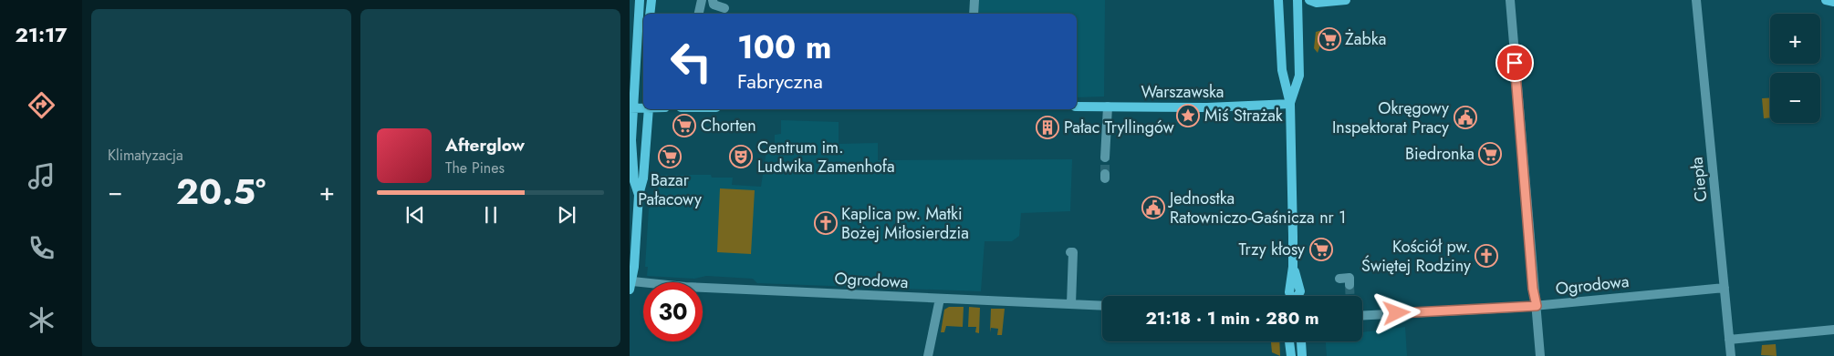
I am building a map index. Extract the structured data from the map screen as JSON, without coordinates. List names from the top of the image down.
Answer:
{
  "streets": {
    "street": ["Warszawska", "Ciepła", "Ogrodowa"]
  },
  "crossings": [
    ["Ciepła", "Ogrodowa"]
  ],
  "places": {
    "supermarket": [
      "Żabka",
      "Chorten",
      "Biedronka",
      "Bazar Pałacowy",
      "Trzy kłosy"
    ],
    "place": ["Miś Strażak"],
    "public building": ["Okręgowy Inspektorat Pracy", "Jednostka Ratowniczo-Gaśnicza nr 1"],
    "building": ["Pałac Tryllingów"],
    "theatre": ["Centrum im. Ludwika Zamenhofa"],
    "church": ["Kaplica pw. Matki Bożej Miłosierdzia", "Kościół pw. Świętej Rodziny"]
  },
  "page": {
    "tabs": "21:17",
    "tile": "Klimatyzacja",
    "map_buttons": ["+", "−"],
    "turn": ["100 m", "Fabryczna"],
    "song": ["Afterglow", "The Pines"],
    "heat": ["−", "20.5°", "+"],
    "limit": "30",
    "trip": "21:18 · 1 min · 280 m"
  }
}
